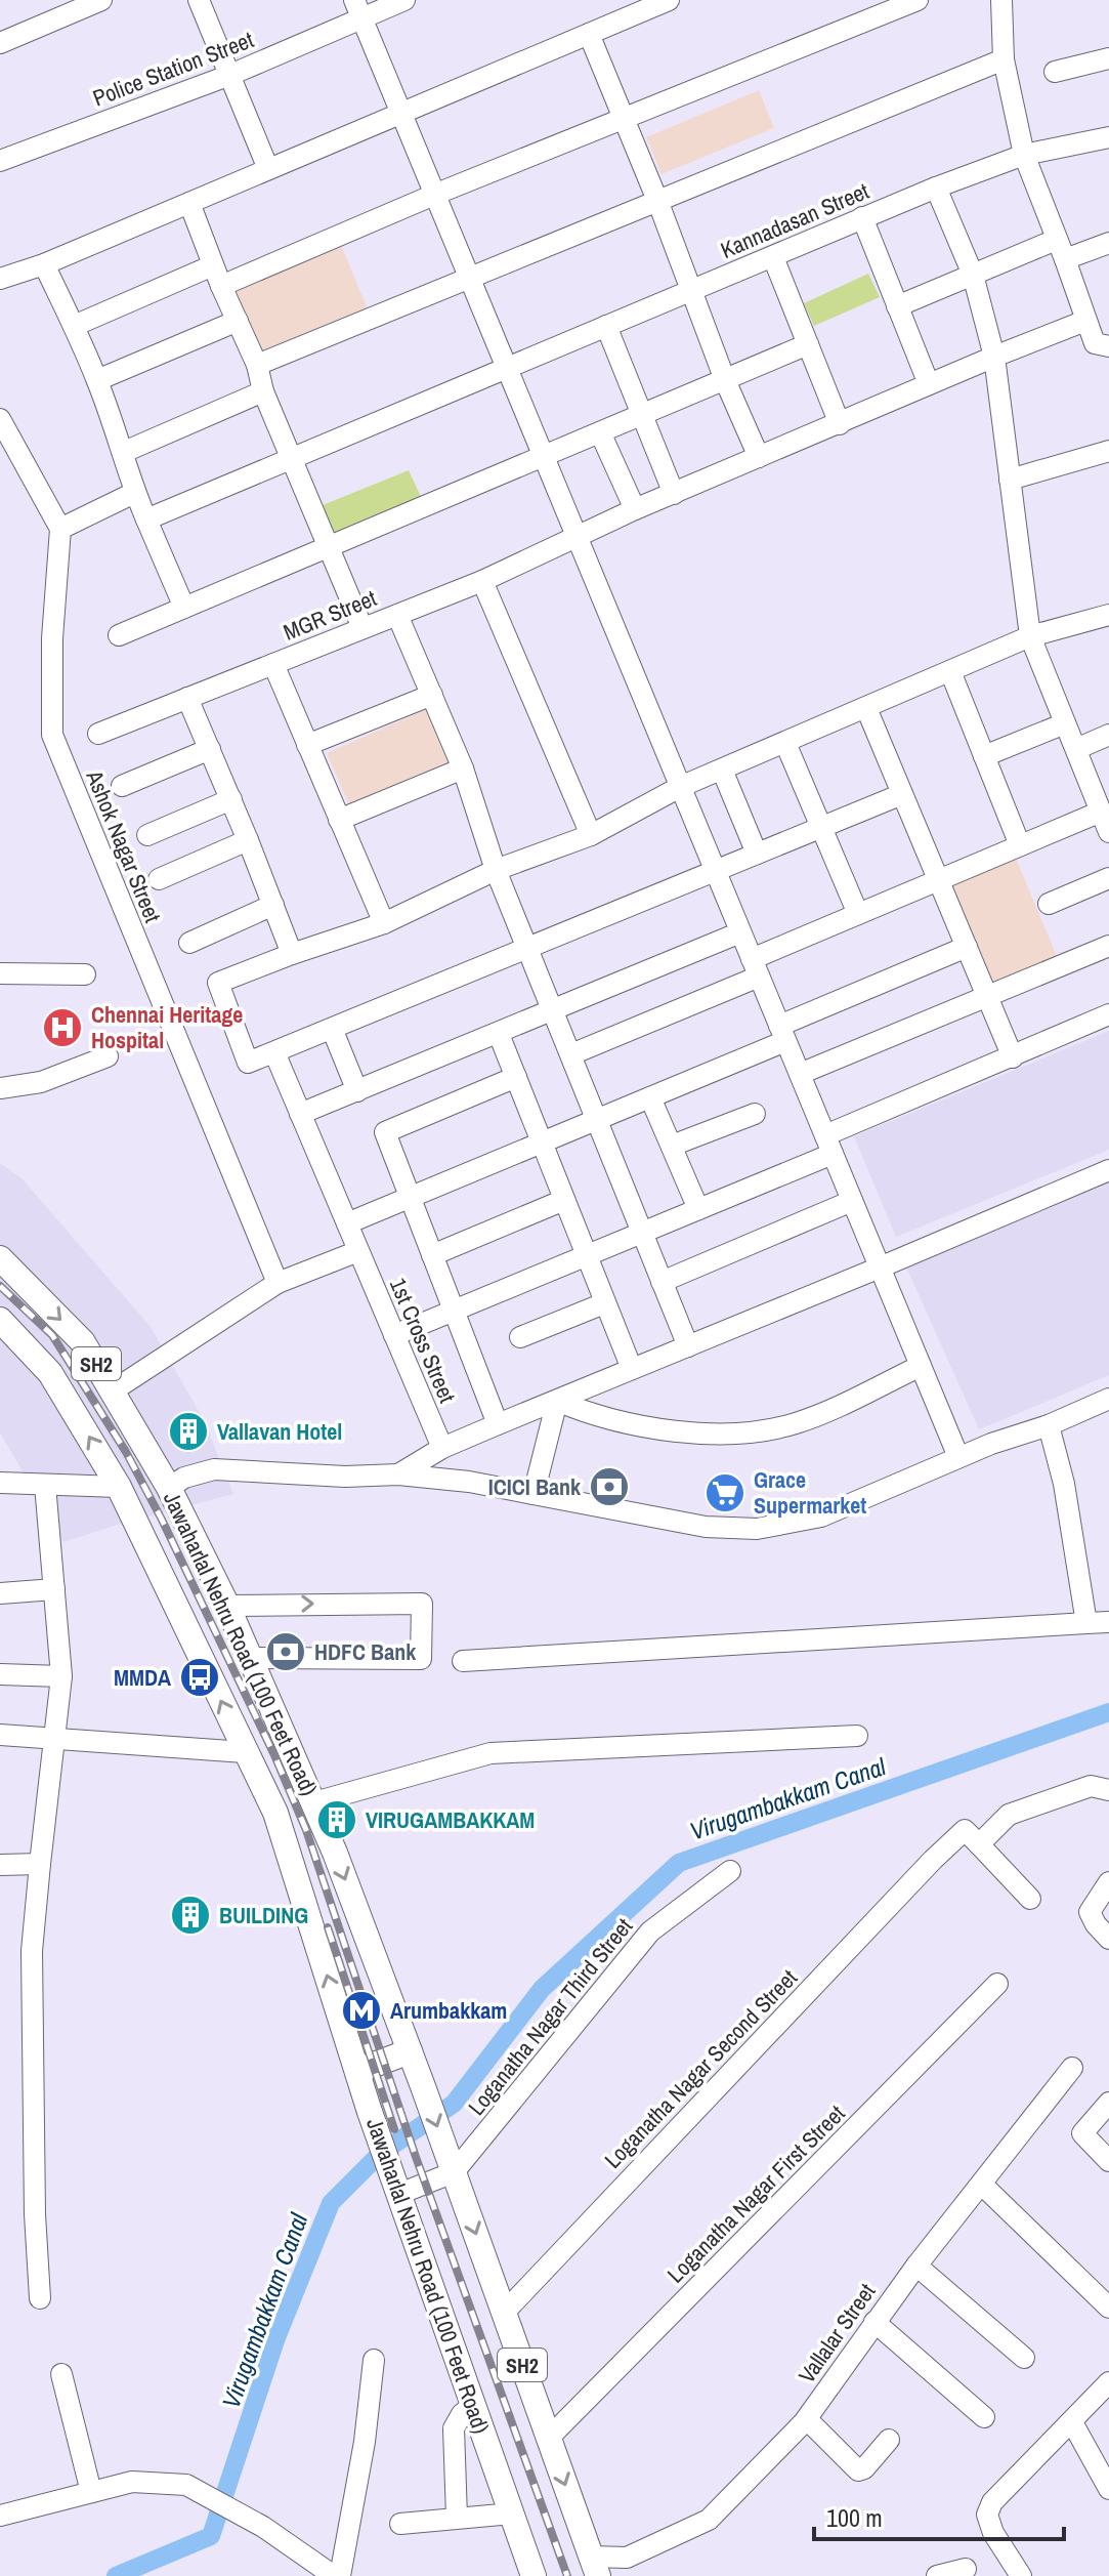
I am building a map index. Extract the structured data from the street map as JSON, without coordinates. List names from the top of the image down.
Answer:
{
  "streets": {
    "main road": ["SH2", "Jawaharlal Nehru Road (100 Feet Road)"],
    "street": [
      "Police Station Street",
      "Kannadasan Street",
      "MGR Street",
      "Ashok Nagar Street",
      "1st Cross Street",
      "Loganatha Nagar Third Street",
      "Loganatha Nagar Second Street",
      "Loganatha Nagar First Street",
      "Vallalar Street"
    ]
  },
  "crossings": [
    ["Jawaharlal Nehru Road (100 Feet Road)", "Loganatha Nagar Third Street"],
    ["Jawaharlal Nehru Road (100 Feet Road)", "Loganatha Nagar Second Street"],
    ["Jawaharlal Nehru Road (100 Feet Road)", "Loganatha Nagar First Street"],
    ["Jawaharlal Nehru Road (100 Feet Road)", "Vallalar Street"]
  ],
  "water": ["Virugambakkam Canal"],
  "places": {
    "hospital": ["Chennai Heritage Hospital"],
    "building": ["Vallavan Hotel", "VIRUGAMBAKKAM", "BUILDING"],
    "bank": ["ICICI Bank", "HDFC Bank"],
    "supermarket": ["Grace Supermarket"],
    "bus stop": ["MMDA"],
    "metro station": ["Arumbakkam"]
  },
  "scale_bar": "100 m"
}
